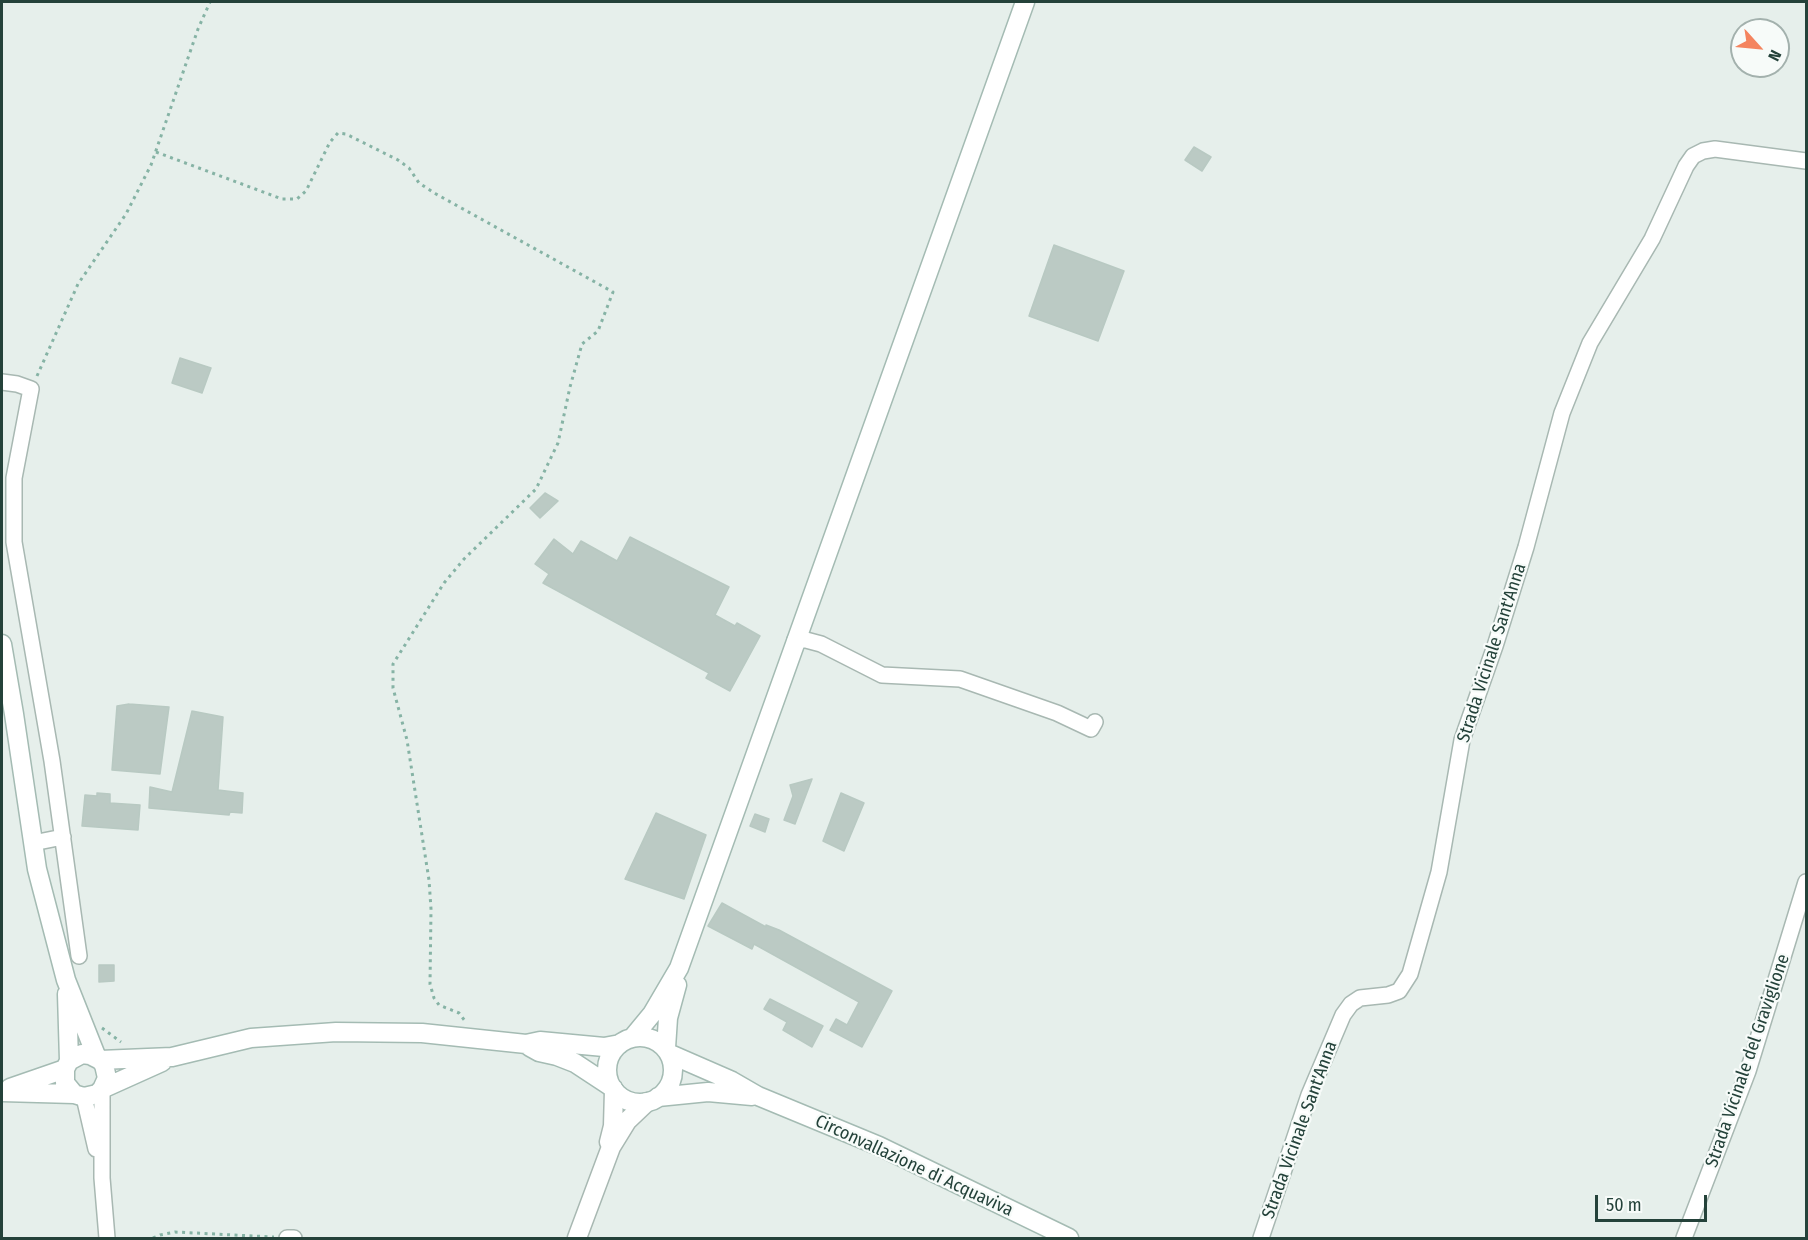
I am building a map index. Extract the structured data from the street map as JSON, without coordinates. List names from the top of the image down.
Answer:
{
  "streets": {
    "main road": ["Circonvallazione di Acquaviva"],
    "street": ["Strada Vicinale Sant'Anna", "Strada Vicinale del Graviglione"]
  },
  "scale_bar": "50 m",
  "north": "bottom right"
}
